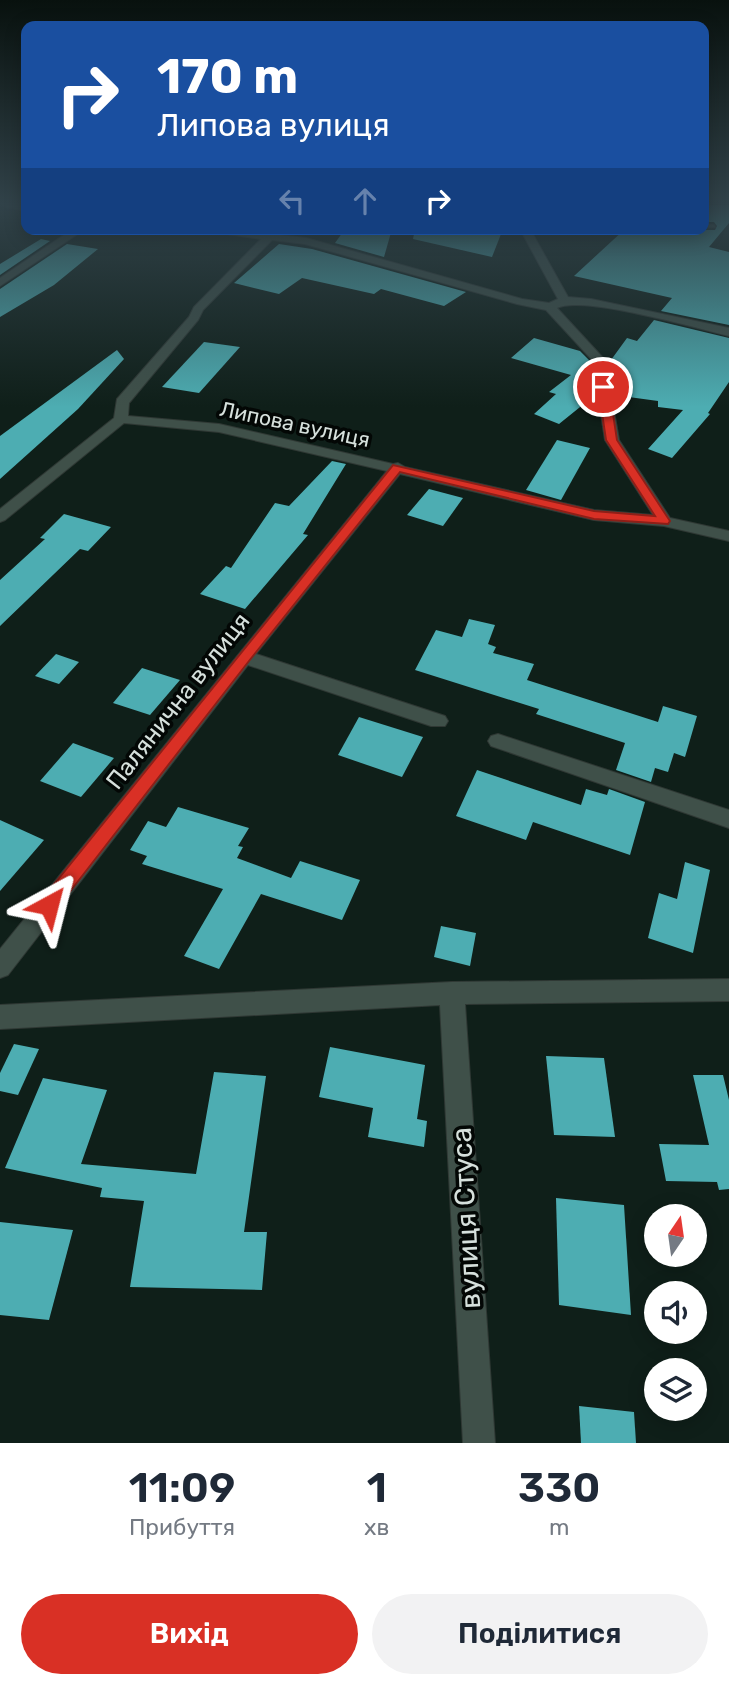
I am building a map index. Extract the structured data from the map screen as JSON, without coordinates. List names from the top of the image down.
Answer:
{
  "streets": {
    "street": ["Липова вулиця", "Палянична вулиця", "вулиця Стуса"]
  },
  "crossings": [
    ["Липова вулиця", "Палянична вулиця"]
  ],
  "north": "top",
  "page": {
    "turn": ["170 m", "Липова вулиця"],
    "eta": [
      "11:09",
      "Прибуття",
      "1",
      "хв",
      "330",
      "m"
    ],
    "buttons": ["Вихід", "Поділитися"]
  }
}
